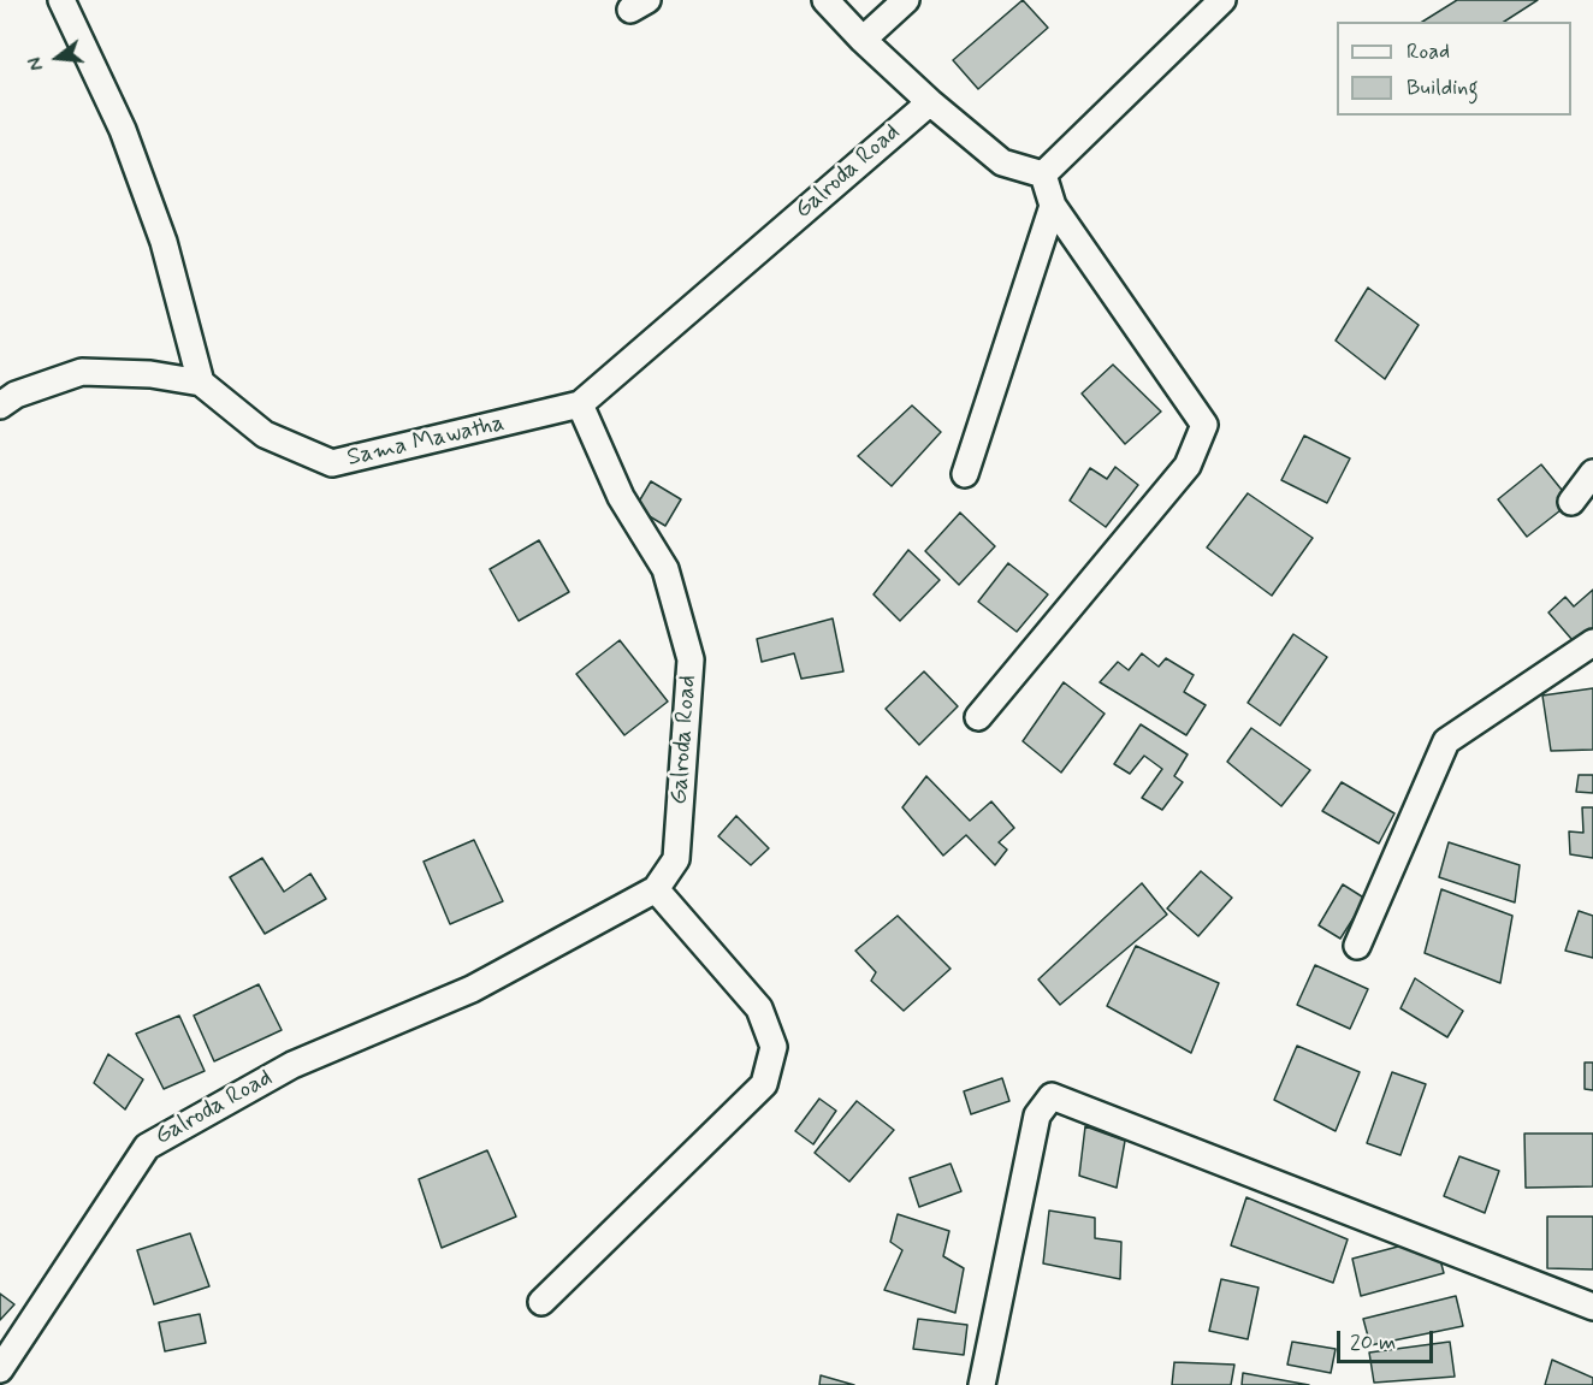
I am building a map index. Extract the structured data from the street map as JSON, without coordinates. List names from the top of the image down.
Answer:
{
  "streets": {
    "street": ["Galroda Road", "Sama Mawatha"]
  },
  "crossings": [
    ["Galroda Road", "Sama Mawatha"]
  ],
  "legend": ["Road", "Building"],
  "scale_bar": "20 m",
  "north": "left"
}
